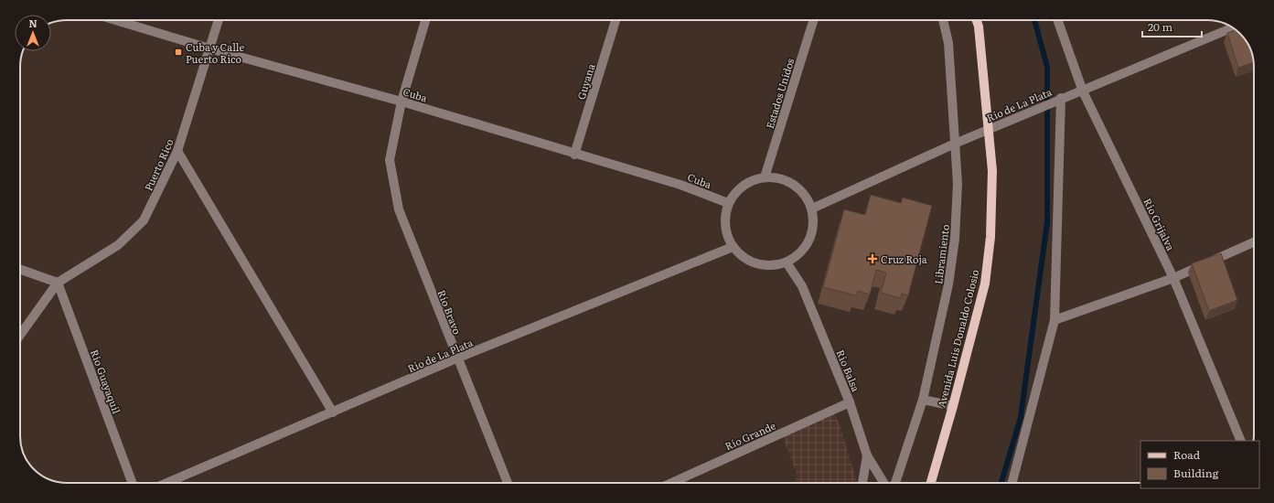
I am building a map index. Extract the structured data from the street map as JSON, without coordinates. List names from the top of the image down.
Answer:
{
  "streets": {
    "main road": ["Avenida Luis Donaldo Colosio"],
    "street": [
      "Guyana",
      "Estados Unidos",
      "Cuba",
      "Río de La Plata",
      "Puerto Rico",
      "Río Grijalva",
      "Libramiento",
      "Río Bravo",
      "Río Balsa",
      "Río Guayaquil",
      "Río Grande"
    ]
  },
  "crossings": [
    ["Guyana", "Cuba"],
    ["Estados Unidos", "Cuba"],
    ["Estados Unidos", "Río de La Plata"],
    ["Estados Unidos", "Río Balsa"],
    ["Cuba", "Río de La Plata"],
    ["Cuba", "Puerto Rico"],
    ["Cuba", "Río Bravo"],
    ["Cuba", "Río Balsa"],
    ["Río de La Plata", "Río Grijalva"],
    ["Río de La Plata", "Libramiento"],
    ["Río de La Plata", "Río Bravo"],
    ["Río de La Plata", "Avenida Luis Donaldo Colosio"],
    ["Río de La Plata", "Río Balsa"],
    ["Puerto Rico", "Río Guayaquil"],
    ["Río Balsa", "Río Grande"]
  ],
  "places": {
    "transit": ["Cuba y Calle Puerto Rico"],
    "health": ["Cruz Roja"]
  },
  "legend": ["Road", "Building"],
  "scale_bar": "20 m",
  "north": "top"
}
